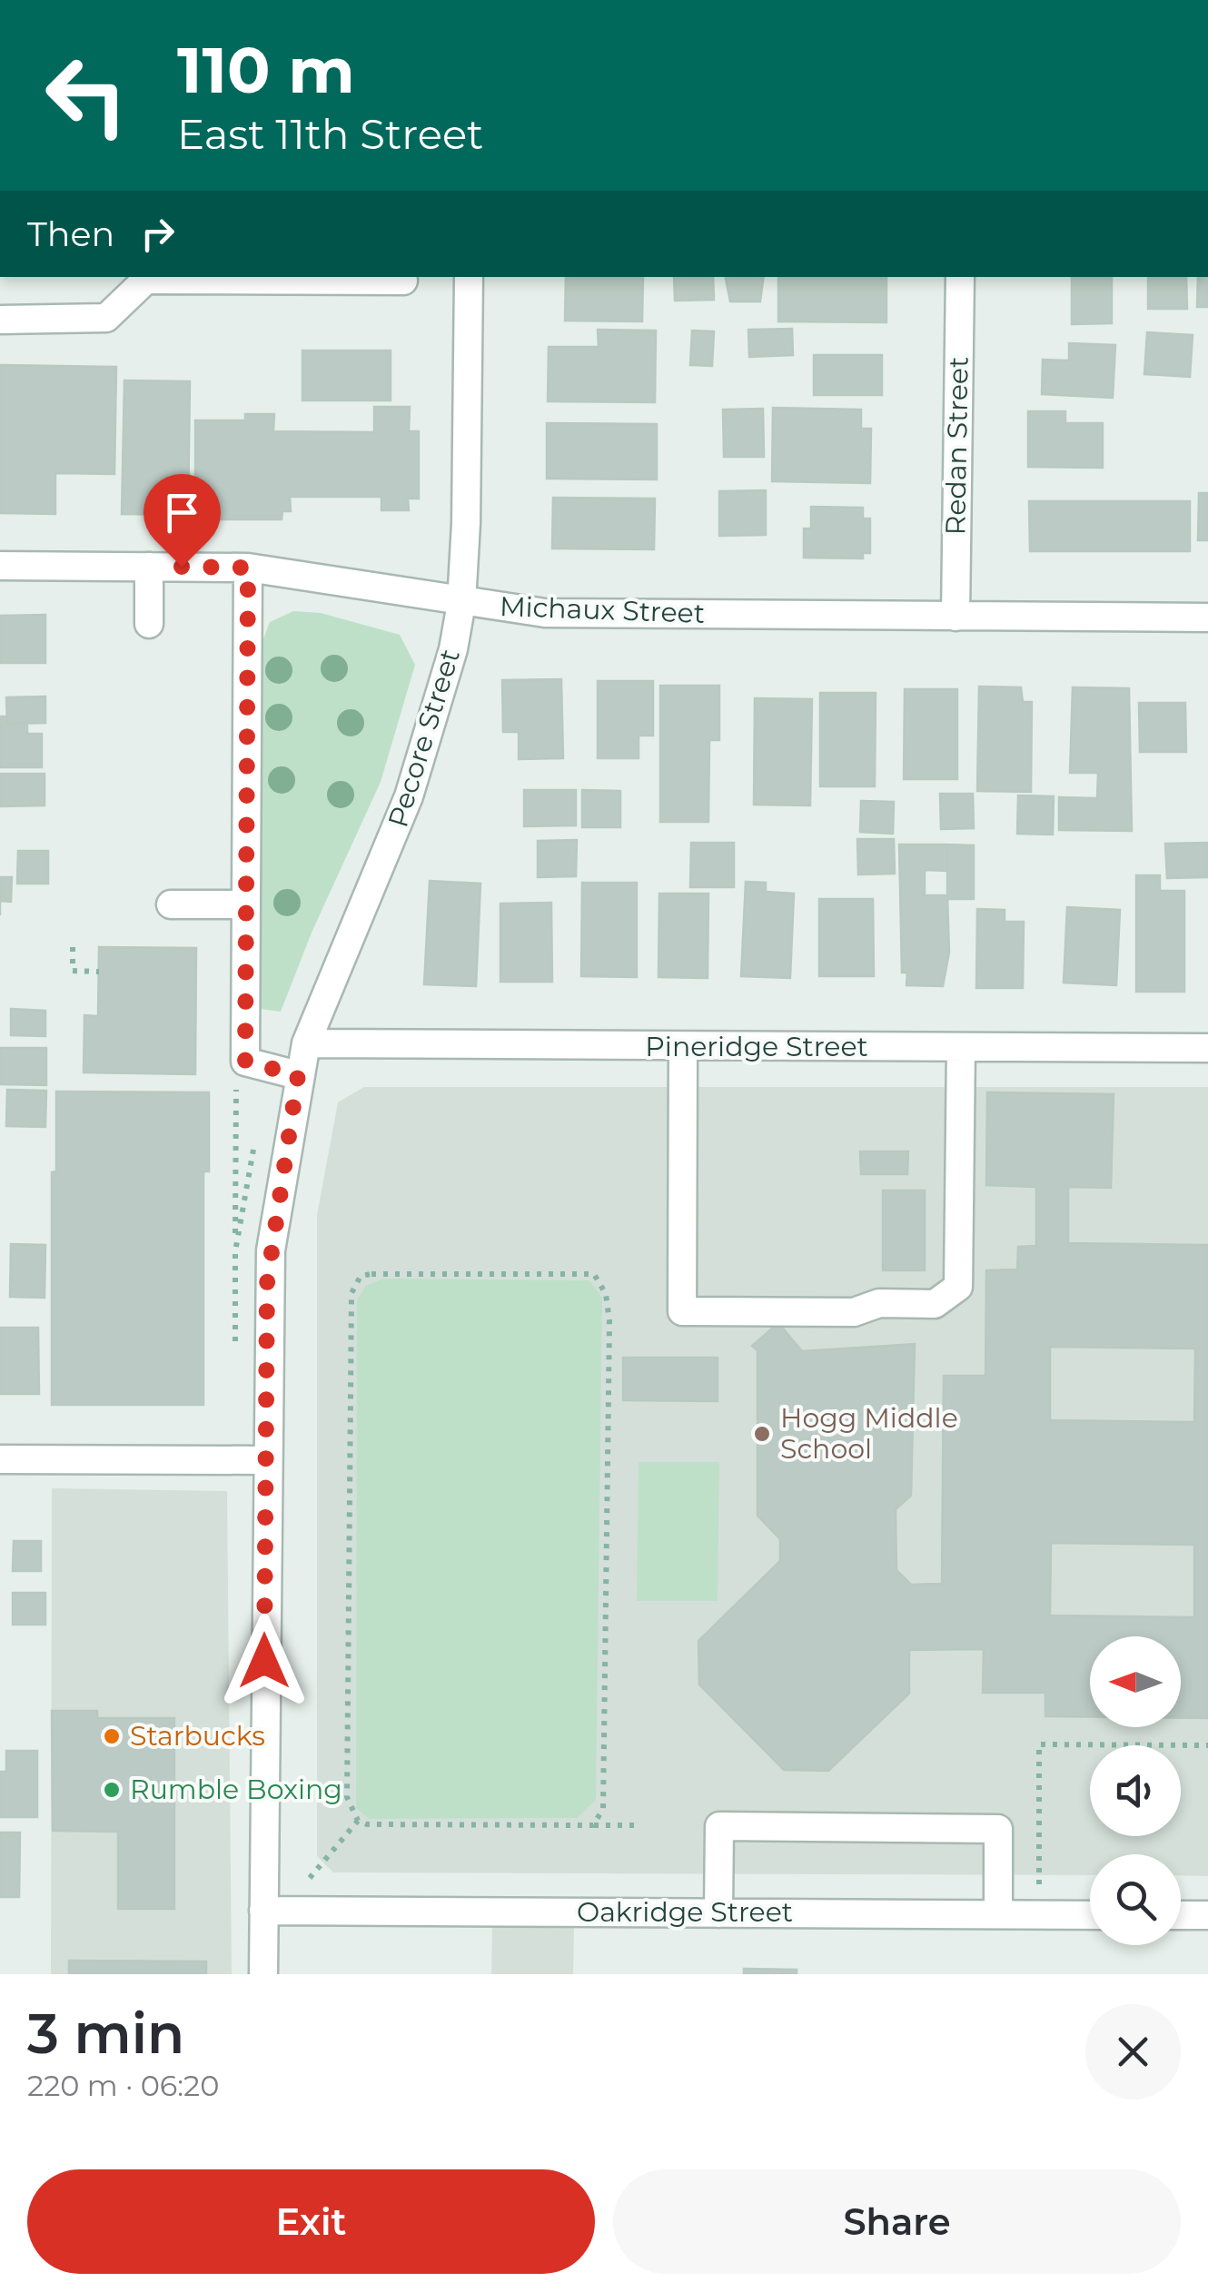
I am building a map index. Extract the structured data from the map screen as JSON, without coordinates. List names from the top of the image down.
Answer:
{
  "streets": {
    "street": [
      "Redan Street",
      "Michaux Street",
      "Pecore Street",
      "Pineridge Street",
      "Oakridge Street"
    ]
  },
  "crossings": [
    ["Redan Street", "Michaux Street"],
    ["Michaux Street", "Pecore Street"],
    ["Pecore Street", "Pineridge Street"],
    ["Pecore Street", "Oakridge Street"]
  ],
  "places": ["Hogg Middle School", "Starbucks", "Rumble Boxing"],
  "north": "left",
  "page": {
    "turn": ["110 m", "East 11th Street"],
    "then": "Then",
    "heading": ["3 min", "220 m · 06:20"],
    "buttons": ["Exit", "Share"]
  }
}
